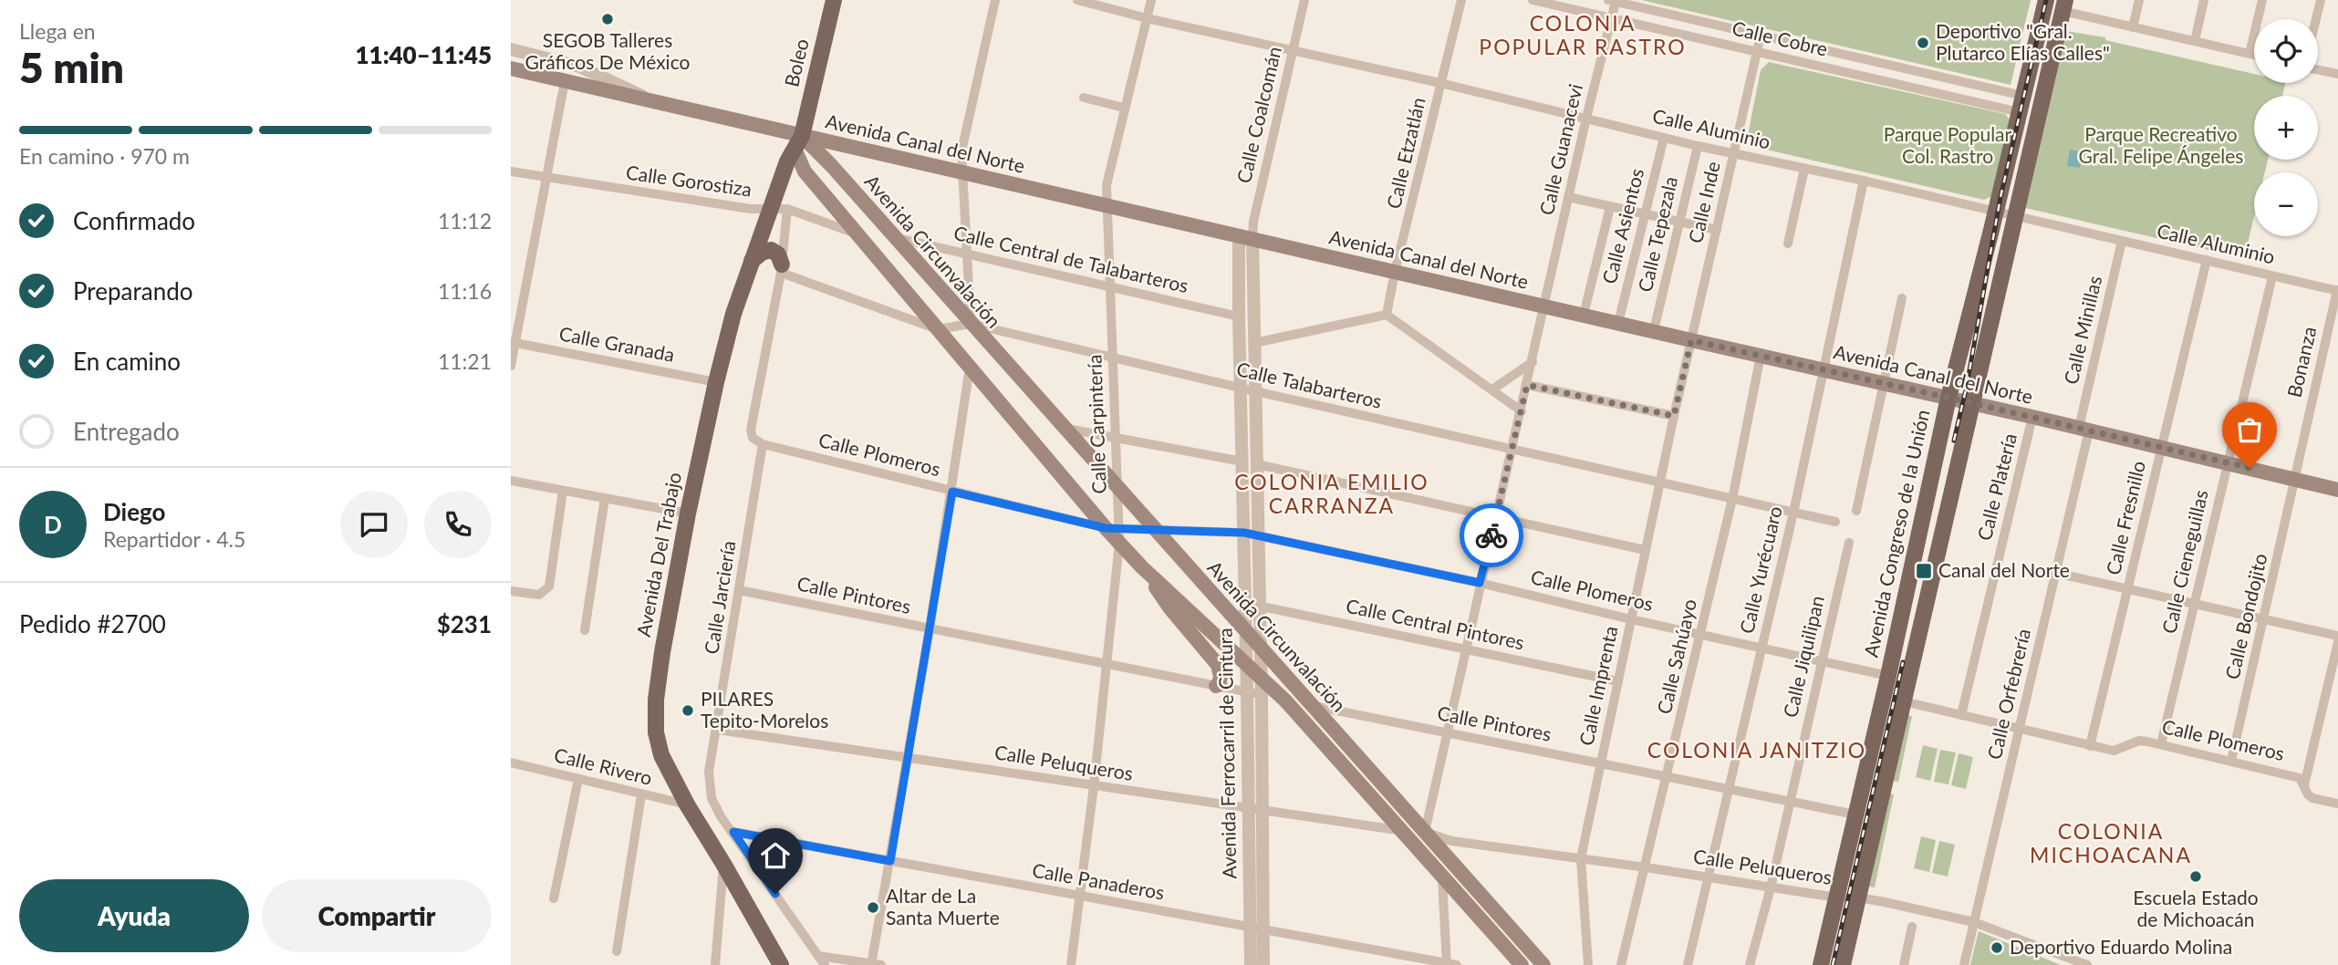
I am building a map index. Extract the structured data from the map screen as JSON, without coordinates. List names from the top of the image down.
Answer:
{
  "streets": {
    "main road": [
      "Boleo",
      "Avenida Canal del Norte",
      "Avenida Circunvalación",
      "Avenida Congreso de la Unión",
      "Avenida Del Trabajo"
    ],
    "street": [
      "Calle Cobre",
      "Calle Coalcomán",
      "Calle Aluminio",
      "Calle Guanacevi",
      "Calle Etzatlán",
      "Calle Gorostiza",
      "Calle Inde",
      "Calle Asientos",
      "Calle Tepezala",
      "Calle Central de Talabarteros",
      "Calle Minillas",
      "Calle Granada",
      "Bonanza",
      "Calle Talabarteros",
      "Calle Carpintería",
      "Calle Plomeros",
      "Calle Platería",
      "Calle Fresnillo",
      "Calle Cieneguillas",
      "Calle Yurécuaro",
      "Calle Pintores",
      "Calle Jarciería",
      "Calle Bondojito",
      "Calle Central Pintores",
      "Calle Sahúayo",
      "Calle Jiquilipan",
      "Calle Imprenta",
      "Calle Orfebrería",
      "Avenida Ferrocarril de Cintura",
      "Calle Peluqueros",
      "Calle Rivero",
      "Calle Panaderos"
    ]
  },
  "crossings": [
    ["Calle Cobre", "Calle Guanacevi"],
    ["Calle Cobre", "Calle Inde"],
    ["Calle Cobre", "Avenida Congreso de la Unión"],
    ["Boleo", "Avenida Canal del Norte"],
    ["Boleo", "Avenida Circunvalación"],
    ["Boleo", "Avenida Del Trabajo"],
    ["Calle Coalcomán", "Calle Aluminio"],
    ["Calle Coalcomán", "Avenida Canal del Norte"],
    ["Calle Coalcomán", "Avenida Ferrocarril de Cintura"],
    ["Calle Aluminio", "Calle Guanacevi"],
    ["Calle Aluminio", "Calle Etzatlán"],
    ["Calle Aluminio", "Calle Inde"],
    ["Calle Aluminio", "Calle Asientos"],
    ["Calle Aluminio", "Calle Tepezala"],
    ["Calle Aluminio", "Calle Minillas"],
    ["Calle Aluminio", "Bonanza"],
    ["Calle Aluminio", "Calle Carpintería"],
    ["Calle Aluminio", "Calle Fresnillo"],
    ["Calle Aluminio", "Avenida Congreso de la Unión"],
    ["Calle Aluminio", "Calle Cieneguillas"],
    ["Calle Aluminio", "Calle Yurécuaro"],
    ["Avenida Canal del Norte", "Calle Guanacevi"],
    ["Avenida Canal del Norte", "Calle Etzatlán"],
    ["Avenida Canal del Norte", "Calle Inde"],
    ["Avenida Canal del Norte", "Calle Asientos"],
    ["Avenida Canal del Norte", "Calle Tepezala"],
    ["Avenida Canal del Norte", "Avenida Circunvalación"],
    ["Avenida Canal del Norte", "Calle Minillas"],
    ["Avenida Canal del Norte", "Bonanza"],
    ["Avenida Canal del Norte", "Calle Carpintería"],
    ["Avenida Canal del Norte", "Calle Platería"],
    ["Avenida Canal del Norte", "Calle Fresnillo"],
    ["Avenida Canal del Norte", "Avenida Congreso de la Unión"],
    ["Avenida Canal del Norte", "Avenida Del Trabajo"],
    ["Avenida Canal del Norte", "Calle Cieneguillas"],
    ["Avenida Canal del Norte", "Calle Yurécuaro"],
    ["Avenida Canal del Norte", "Calle Bondojito"],
    ["Avenida Canal del Norte", "Calle Sahúayo"],
    ["Avenida Canal del Norte", "Calle Imprenta"],
    ["Avenida Canal del Norte", "Calle Orfebrería"],
    ["Avenida Canal del Norte", "Avenida Ferrocarril de Cintura"],
    ["Calle Guanacevi", "Avenida Circunvalación"],
    ["Calle Guanacevi", "Calle Talabarteros"],
    ["Calle Guanacevi", "Calle Plomeros"],
    ["Calle Guanacevi", "Calle Pintores"],
    ["Calle Guanacevi", "Calle Central Pintores"],
    ["Calle Guanacevi", "Calle Peluqueros"],
    ["Calle Gorostiza", "Avenida Circunvalación"],
    ["Calle Gorostiza", "Avenida Del Trabajo"],
    ["Calle Gorostiza", "Calle Jarciería"],
    ["Calle Inde", "Calle Imprenta"],
    ["Avenida Circunvalación", "Calle Central de Talabarteros"],
    ["Avenida Circunvalación", "Calle Talabarteros"],
    ["Avenida Circunvalación", "Calle Carpintería"],
    ["Avenida Circunvalación", "Calle Plomeros"],
    ["Avenida Circunvalación", "Avenida Del Trabajo"],
    ["Avenida Circunvalación", "Calle Pintores"],
    ["Avenida Circunvalación", "Avenida Ferrocarril de Cintura"],
    ["Avenida Circunvalación", "Calle Peluqueros"],
    ["Calle Central de Talabarteros", "Calle Carpintería"],
    ["Calle Central de Talabarteros", "Avenida Ferrocarril de Cintura"],
    ["Calle Minillas", "Calle Orfebrería"],
    ["Calle Granada", "Avenida Del Trabajo"],
    ["Bonanza", "Calle Bondojito"],
    ["Calle Talabarteros", "Calle Carpintería"],
    ["Calle Talabarteros", "Calle Yurécuaro"],
    ["Calle Talabarteros", "Calle Jarciería"],
    ["Calle Talabarteros", "Calle Sahúayo"],
    ["Calle Talabarteros", "Calle Imprenta"],
    ["Calle Talabarteros", "Avenida Ferrocarril de Cintura"],
    ["Calle Carpintería", "Calle Plomeros"],
    ["Calle Carpintería", "Calle Pintores"],
    ["Calle Carpintería", "Calle Peluqueros"],
    ["Calle Carpintería", "Calle Panaderos"],
    ["Calle Plomeros", "Calle Platería"],
    ["Calle Plomeros", "Calle Fresnillo"],
    ["Calle Plomeros", "Avenida Congreso de la Unión"],
    ["Calle Plomeros", "Calle Cieneguillas"],
    ["Calle Plomeros", "Calle Yurécuaro"],
    ["Calle Plomeros", "Calle Jarciería"],
    ["Calle Plomeros", "Calle Bondojito"],
    ["Calle Plomeros", "Calle Sahúayo"],
    ["Calle Plomeros", "Calle Jiquilipan"],
    ["Calle Plomeros", "Calle Imprenta"],
    ["Calle Plomeros", "Calle Orfebrería"],
    ["Calle Plomeros", "Avenida Ferrocarril de Cintura"],
    ["Avenida Congreso de la Unión", "Calle Pintores"],
    ["Avenida Congreso de la Unión", "Calle Peluqueros"],
    ["Avenida Del Trabajo", "Calle Rivero"],
    ["Calle Yurécuaro", "Calle Pintores"],
    ["Calle Yurécuaro", "Calle Peluqueros"],
    ["Calle Pintores", "Calle Jarciería"],
    ["Calle Pintores", "Calle Sahúayo"],
    ["Calle Pintores", "Calle Jiquilipan"],
    ["Calle Pintores", "Calle Imprenta"],
    ["Calle Pintores", "Avenida Ferrocarril de Cintura"],
    ["Calle Jarciería", "Calle Peluqueros"],
    ["Calle Jarciería", "Calle Panaderos"],
    ["Calle Central Pintores", "Calle Imprenta"],
    ["Calle Central Pintores", "Avenida Ferrocarril de Cintura"],
    ["Calle Sahúayo", "Calle Peluqueros"],
    ["Calle Jiquilipan", "Calle Peluqueros"],
    ["Calle Imprenta", "Calle Peluqueros"],
    ["Calle Orfebrería", "Calle Peluqueros"],
    ["Avenida Ferrocarril de Cintura", "Calle Peluqueros"],
    ["Avenida Ferrocarril de Cintura", "Calle Panaderos"]
  ],
  "districts": [
    "COLONIA POPULAR RASTRO",
    "COLONIA EMILIO CARRANZA",
    "COLONIA JANITZIO",
    "COLONIA MICHOACANA"
  ],
  "parks": ["Parque Popular Col. Rastro", "Parque Recreativo Gral. Felipe Ángeles"],
  "places": {
    "other": [
      "SEGOB Talleres Gráficos De México",
      "Deportivo \"Gral. Plutarco Elías Calles\"",
      "PILARES Tepito-Morelos",
      "Escuela Estado de Michoacán",
      "Altar de La Santa Muerte",
      "Deportivo Eduardo Molina"
    ],
    "transit": ["Canal del Norte"]
  },
  "page": {
    "heading": ["5 min", "Llega en", "11:40–11:45"],
    "panel": [
      "Diego",
      "Repartidor · 4.5",
      "Pedido #2700",
      "$231"
    ],
    "map_buttons": ["+", "−"],
    "bar": "En camino · 970 m",
    "list": [
      ["Confirmado", "11:12"],
      ["Preparando", "11:16"],
      ["En camino", "11:21"],
      "Entregado"
    ],
    "round": "D",
    "buttons": ["Ayuda", "Compartir"]
  }
}
